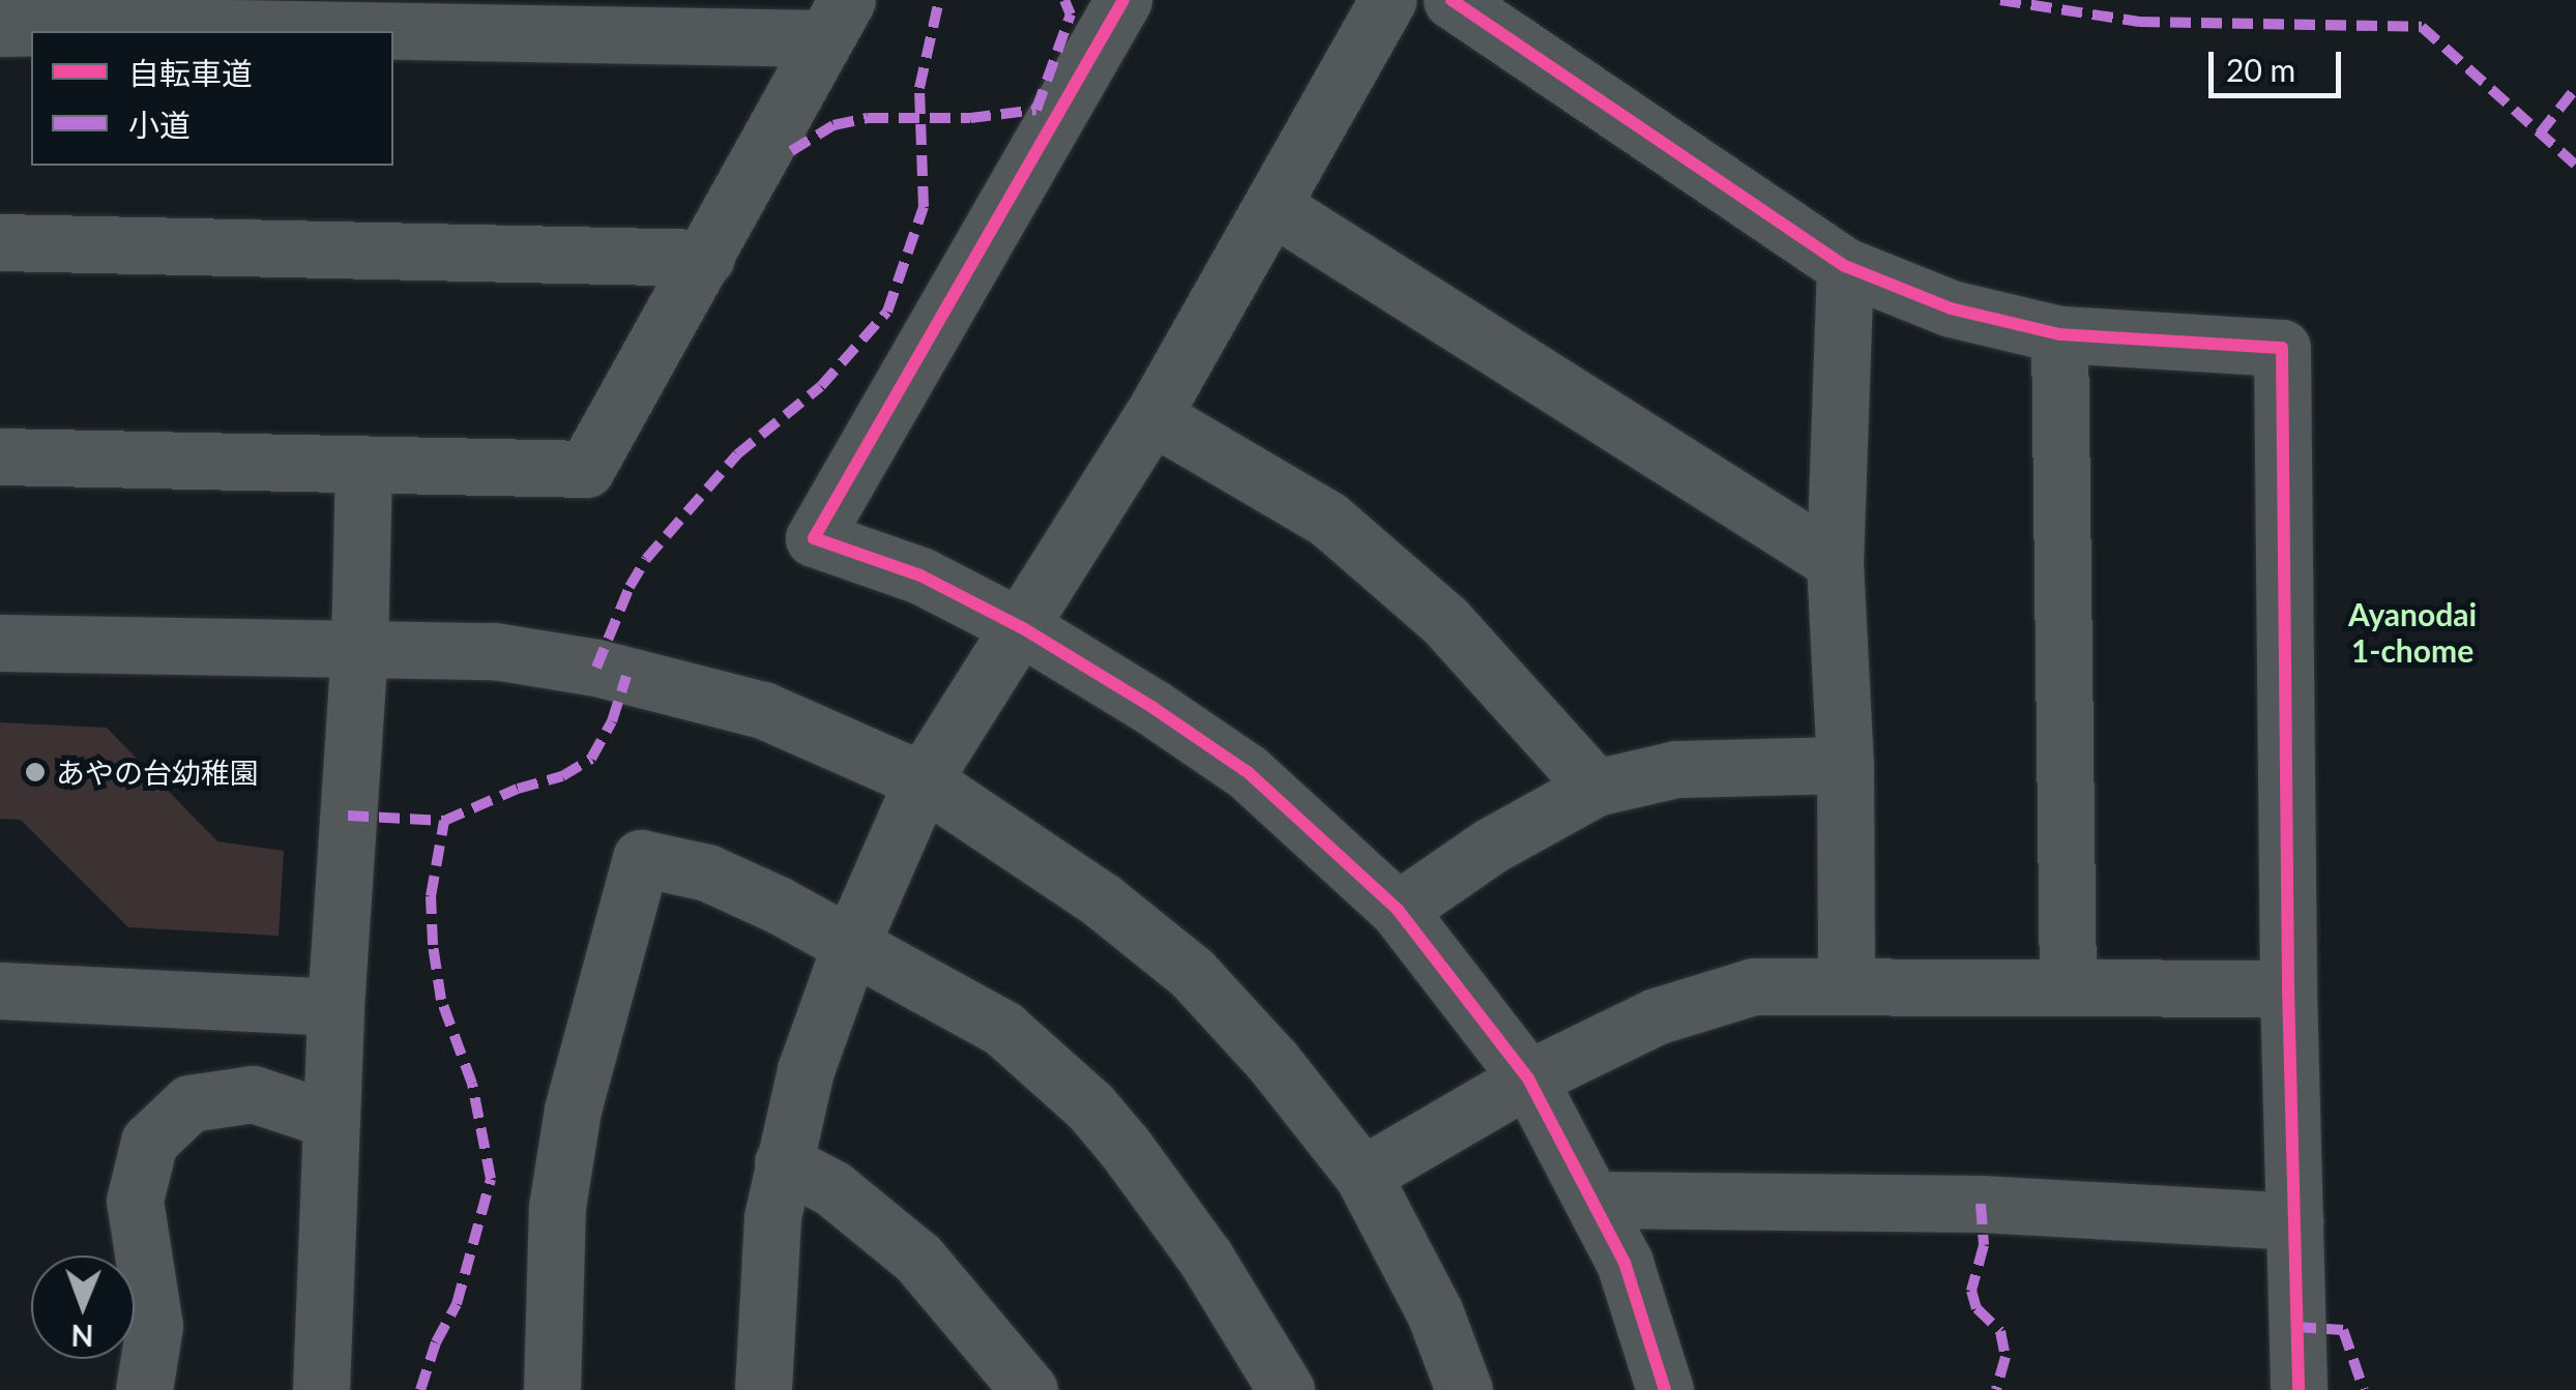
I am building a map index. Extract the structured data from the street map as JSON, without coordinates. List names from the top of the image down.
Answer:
{
  "districts": ["Ayanodai 1-chome"],
  "places": ["あやの台幼稚園"],
  "legend": ["自転車道", "小道"],
  "scale_bar": "20 m",
  "north": "bottom"
}
